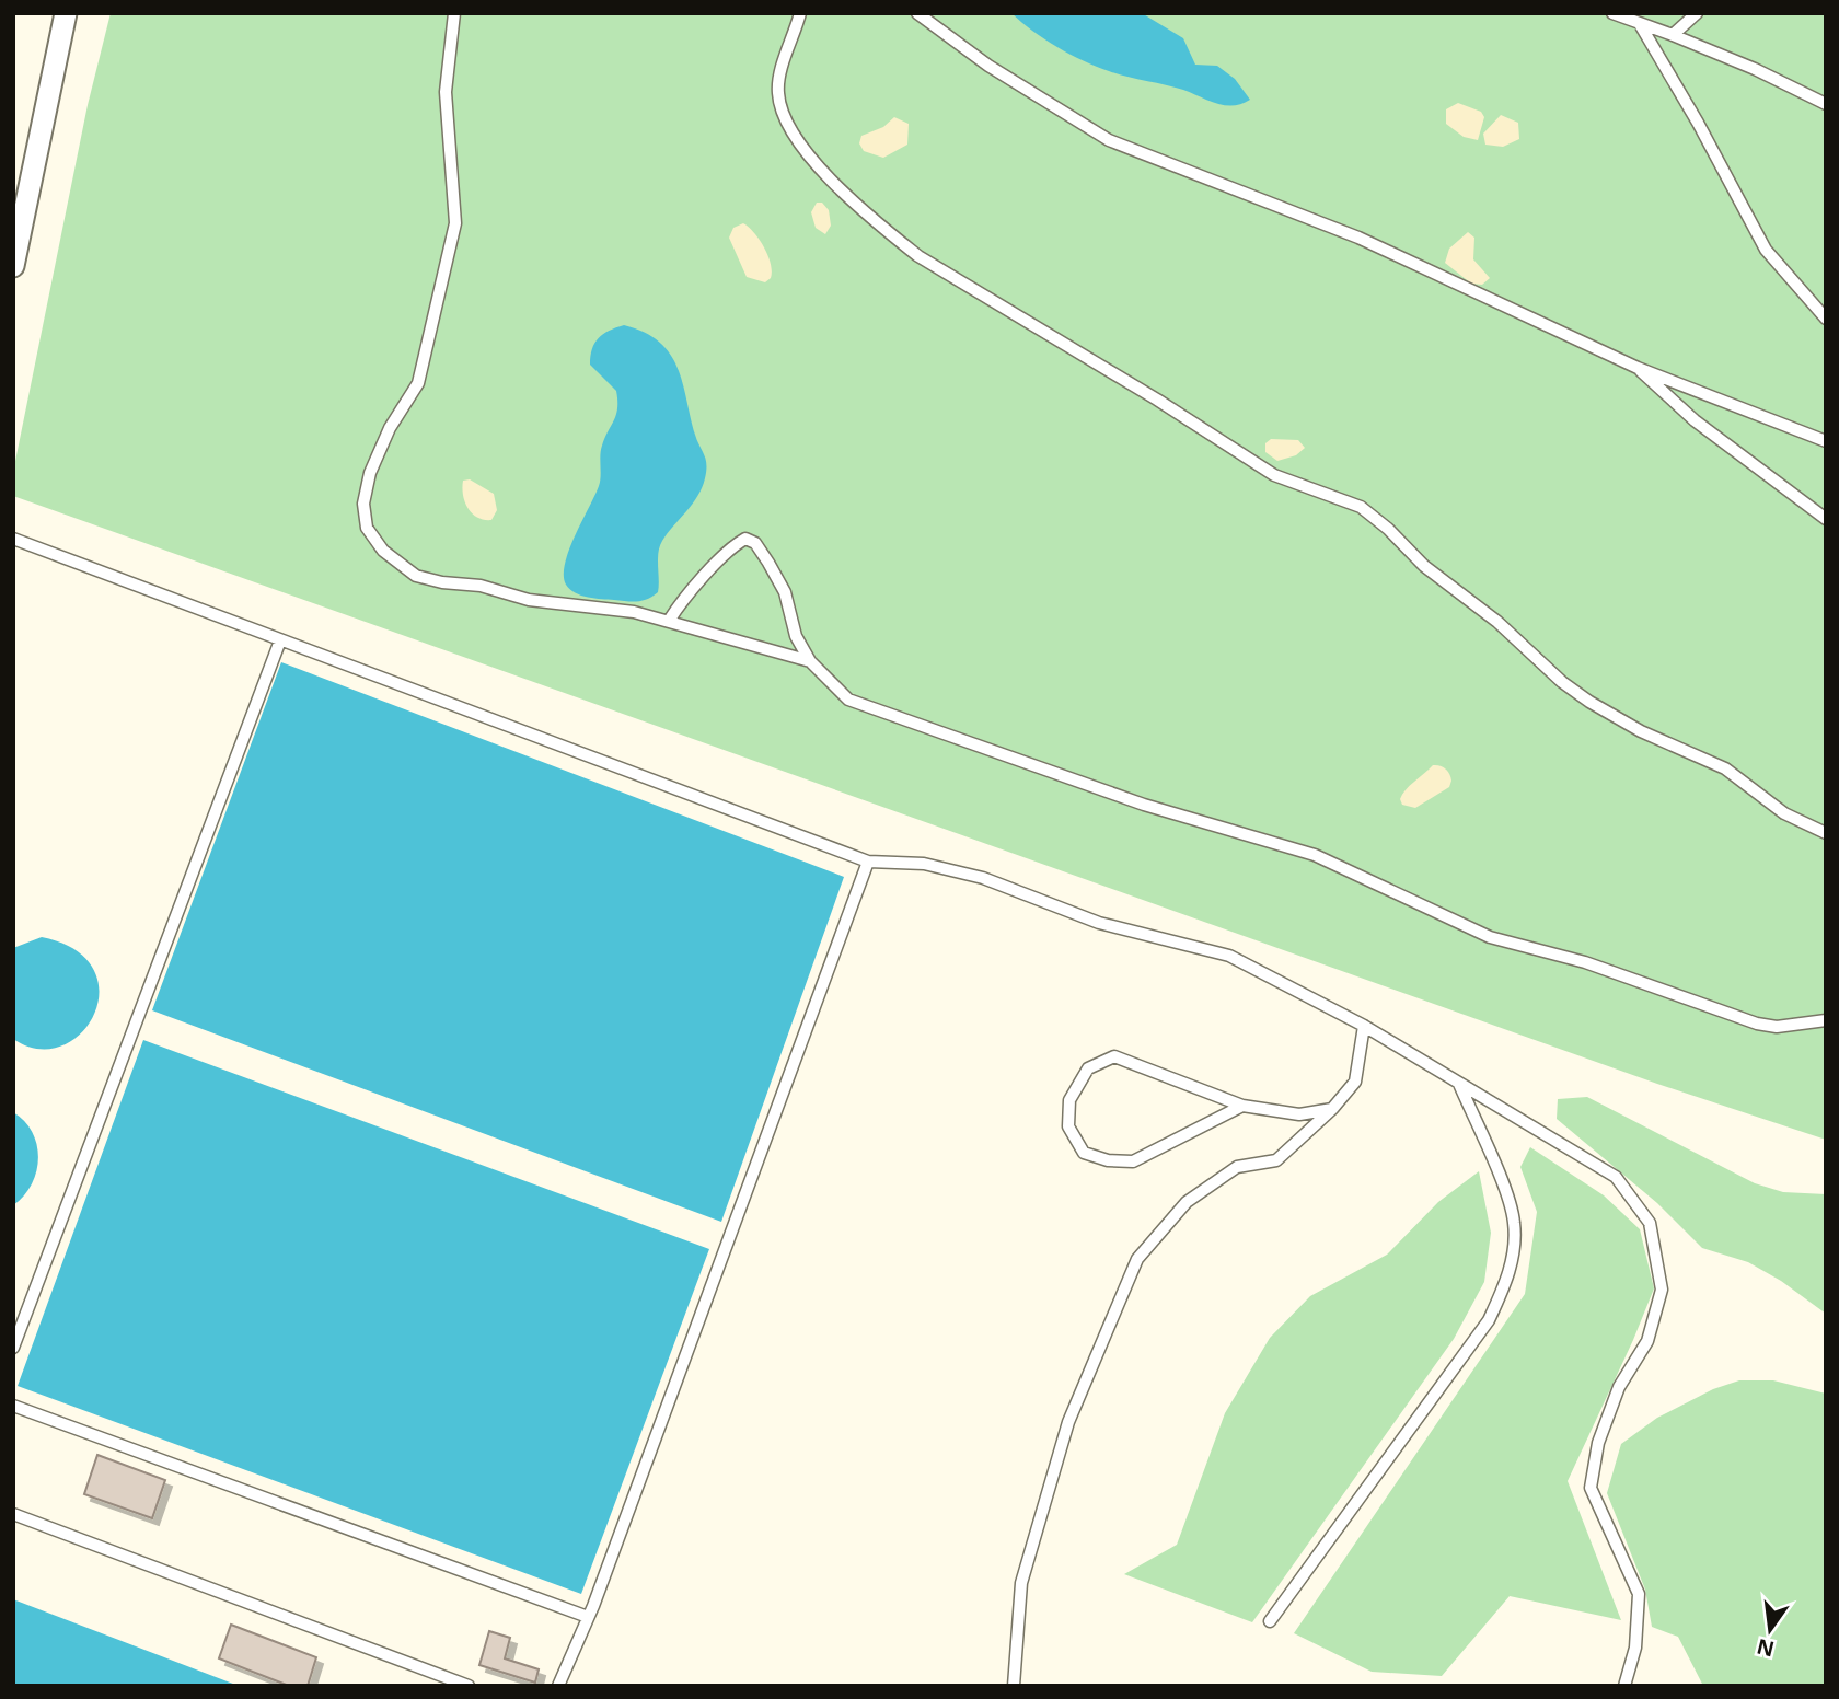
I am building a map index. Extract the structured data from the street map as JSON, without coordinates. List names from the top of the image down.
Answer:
{
  "north": "bottom"
}
